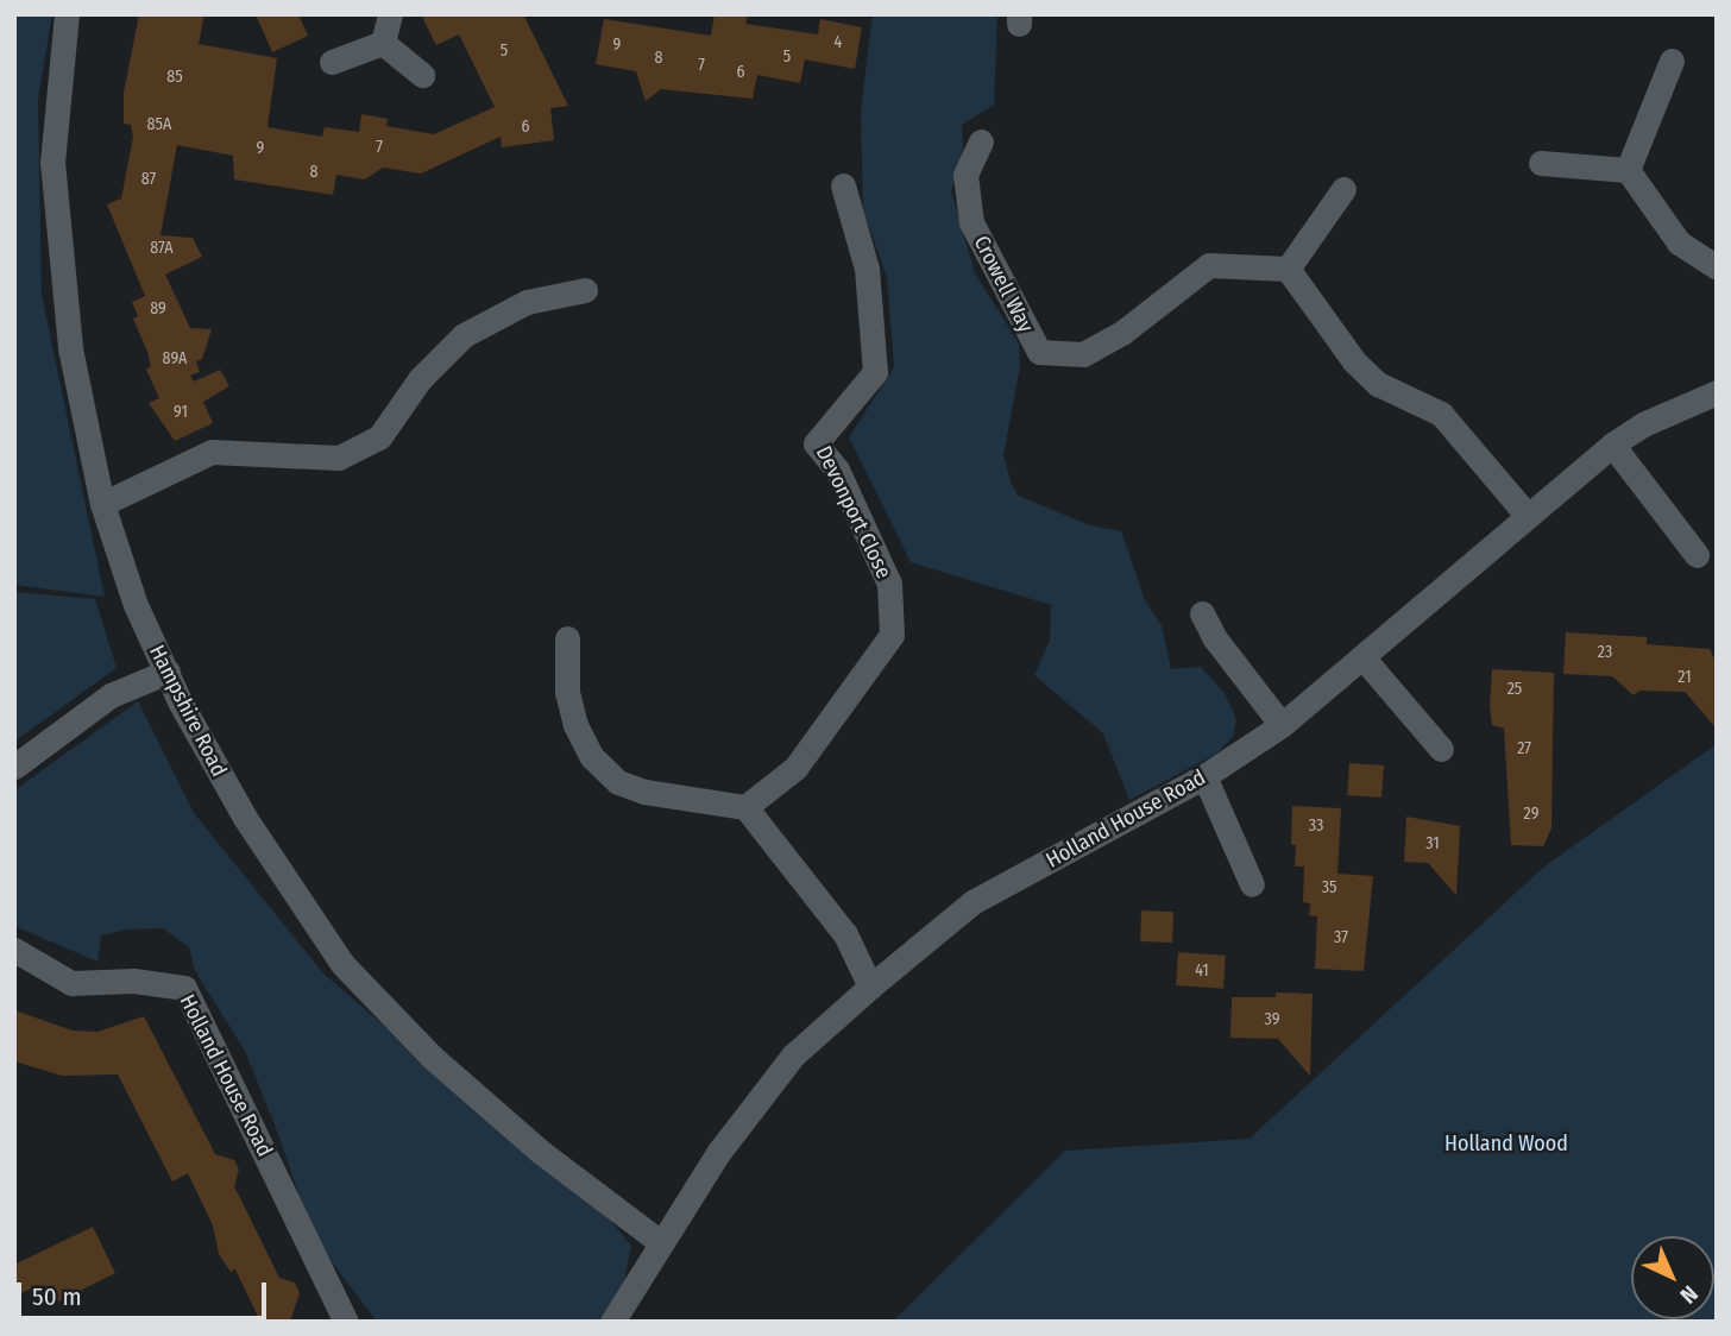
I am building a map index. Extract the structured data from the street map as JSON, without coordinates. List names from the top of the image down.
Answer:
{
  "streets": {
    "street": [
      "Crowell Way",
      "Devonport Close",
      "Hampshire Road",
      "Holland House Road"
    ]
  },
  "crossings": [
    ["Hampshire Road", "Holland House Road"]
  ],
  "parks": ["Holland Wood"],
  "house_numbers": [
    "4",
    "9",
    "5",
    "5",
    "8",
    "7",
    "6",
    "85",
    "85A",
    "6",
    "7",
    "9",
    "8",
    "87",
    "87A",
    "89",
    "89A",
    "91",
    "23",
    "21",
    "25",
    "27",
    "29",
    "33",
    "31",
    "35",
    "37",
    "41",
    "39"
  ],
  "scale_bar": "50 m",
  "north": "bottom right"
}
